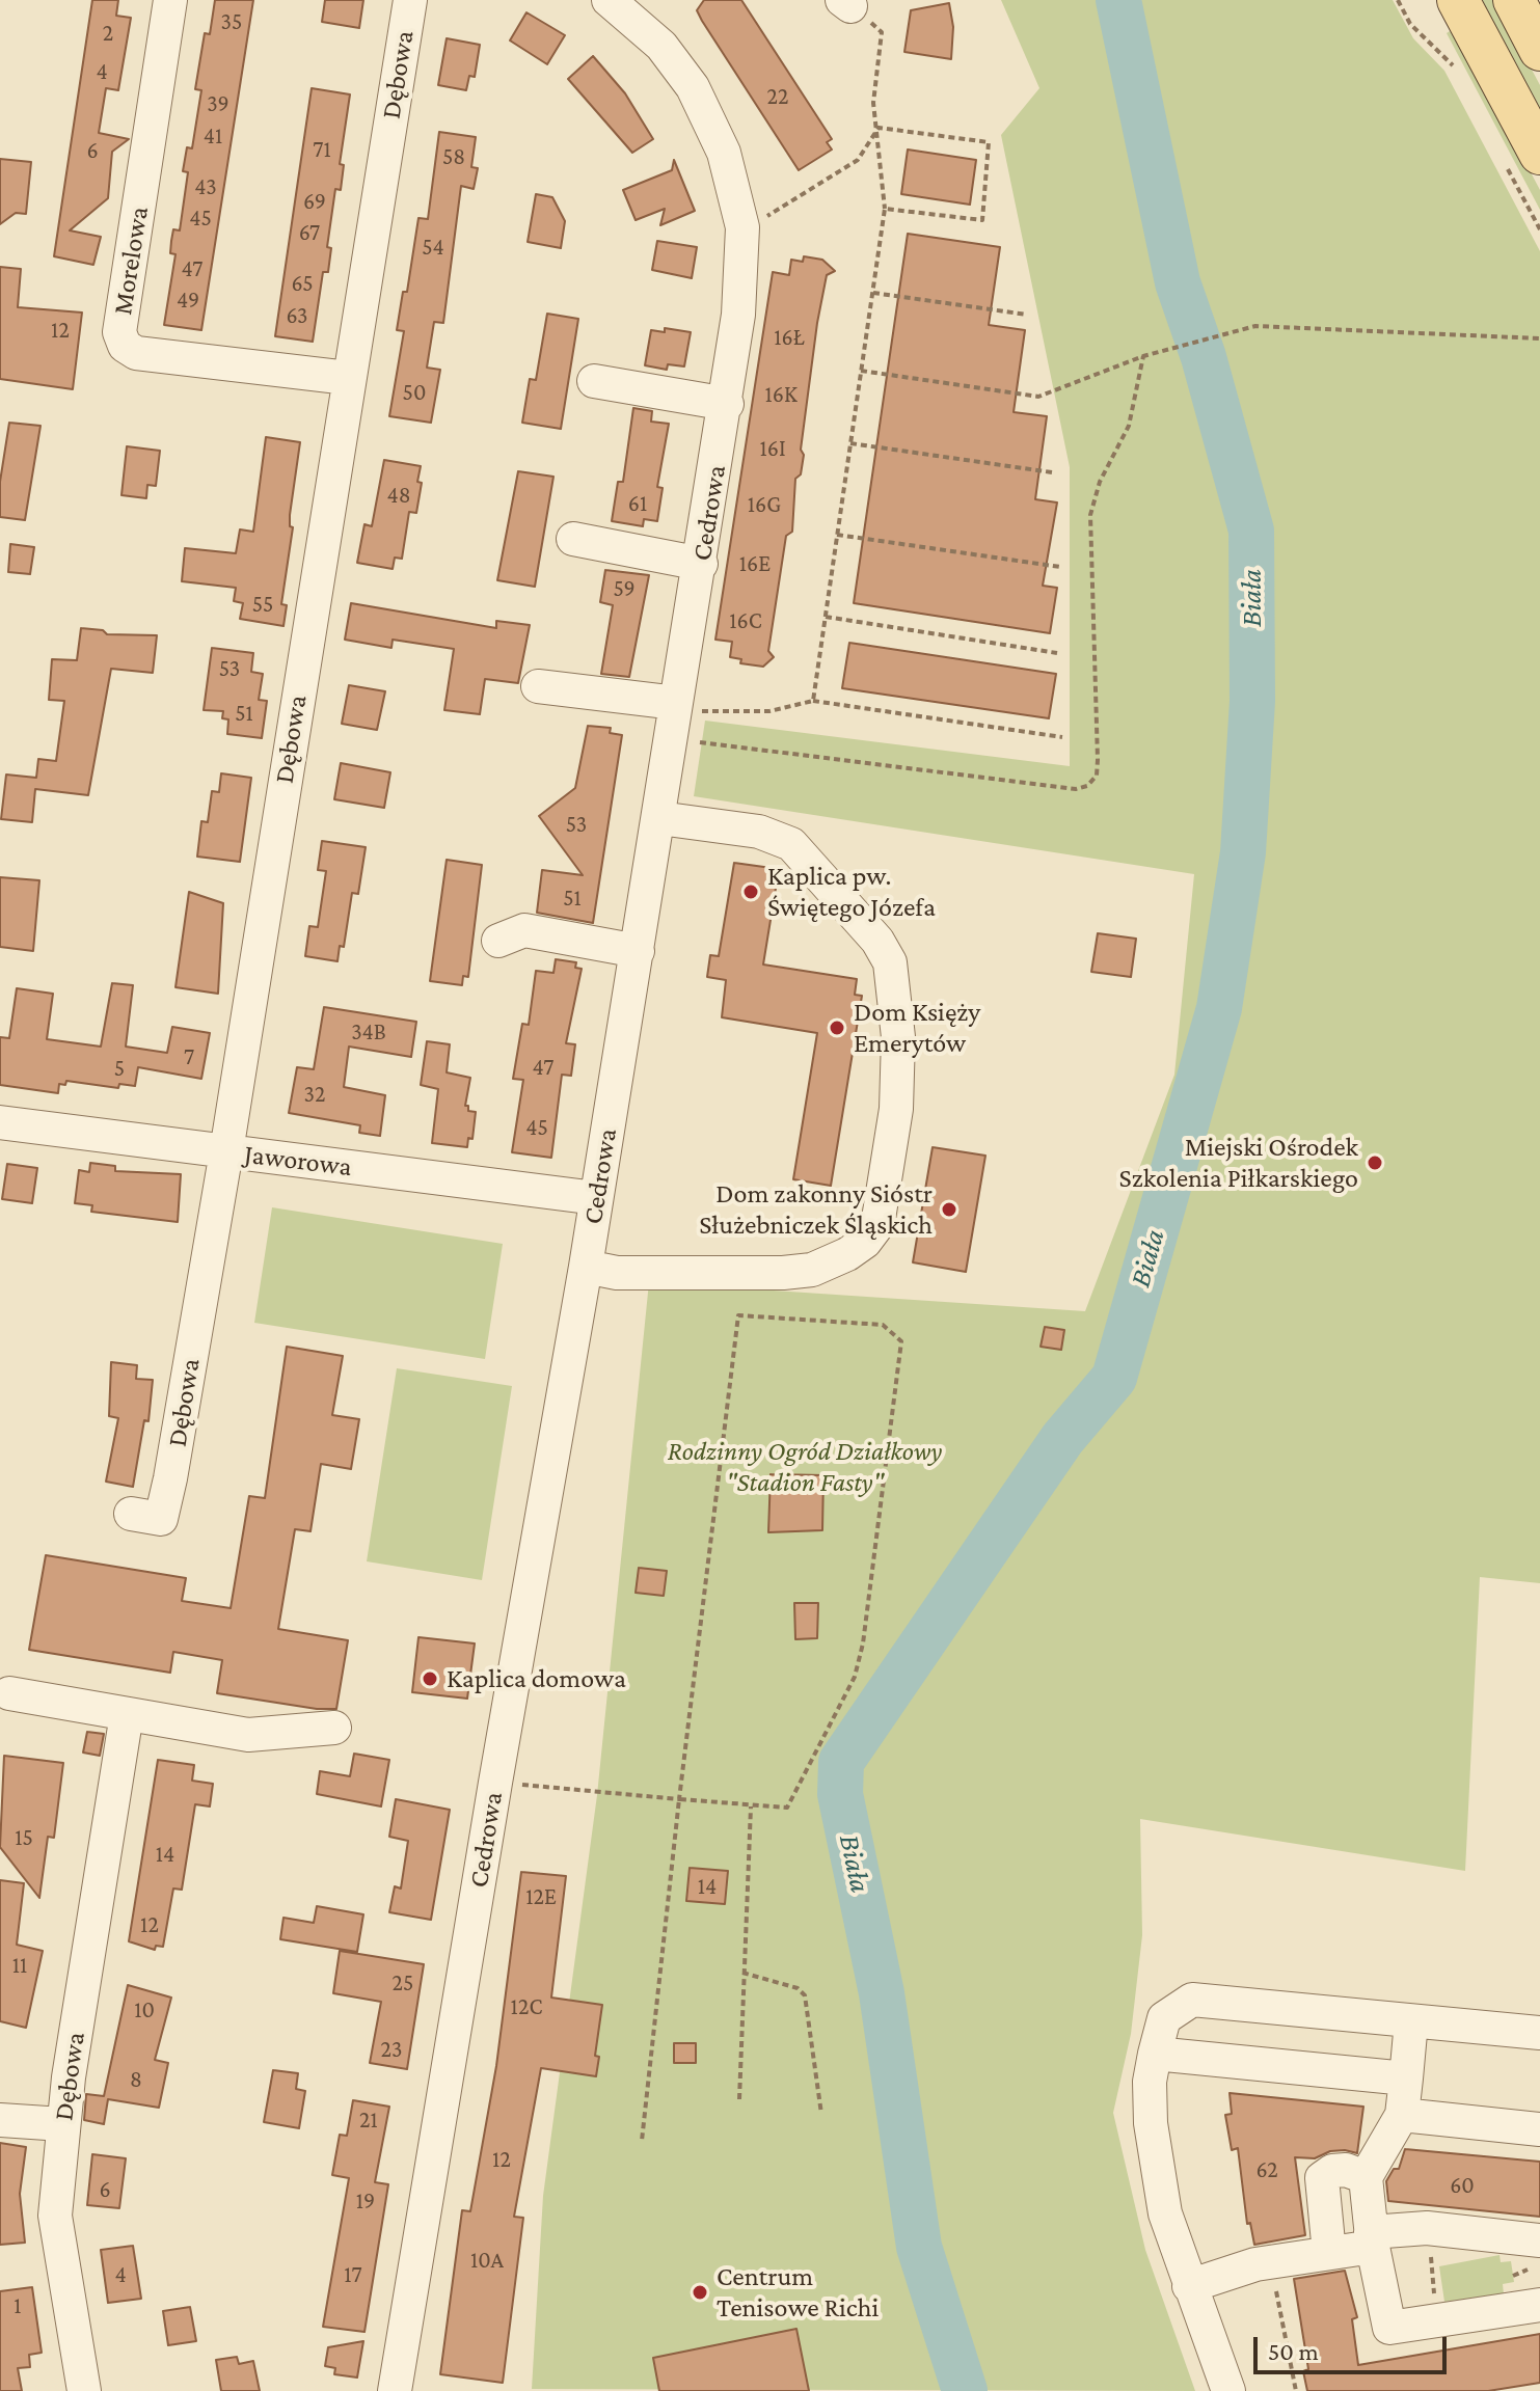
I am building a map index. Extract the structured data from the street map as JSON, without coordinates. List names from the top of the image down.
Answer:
{
  "streets": {
    "street": [
      "Dębowa",
      "Morelowa",
      "Cedrowa",
      "Jaworowa"
    ]
  },
  "crossings": [
    ["Dębowa", "Morelowa"],
    ["Dębowa", "Jaworowa"],
    ["Cedrowa", "Jaworowa"]
  ],
  "water": ["Biała"],
  "parks": ["Rodzinny Ogród Działkowy \"Stadion Fasty\""],
  "places": [
    "Kaplica pw. Świętego Józefa",
    "Dom Księży Emerytów",
    "Miejski Ośrodek Szkolenia Piłkarskiego",
    "Dom zakonny Sióstr Służebniczek Śląskich",
    "Kaplica domowa",
    "Centrum Tenisowe Richi"
  ],
  "house_numbers": [
    "35",
    "2",
    "4",
    "22",
    "39",
    "41",
    "71",
    "6",
    "58",
    "43",
    "69",
    "45",
    "67",
    "54",
    "47",
    "65",
    "49",
    "63",
    "12",
    "16Ł",
    "50",
    "16K",
    "16I",
    "48",
    "61",
    "16G",
    "16E",
    "59",
    "55",
    "16C",
    "53",
    "51",
    "53",
    "51",
    "34B",
    "7",
    "47",
    "5",
    "32",
    "45",
    "15",
    "14",
    "14",
    "12E",
    "12",
    "11",
    "25",
    "12C",
    "10",
    "23",
    "8",
    "21",
    "12",
    "62",
    "60",
    "6",
    "19",
    "10A",
    "4",
    "17",
    "1"
  ],
  "scale_bar": "50 m"
}
